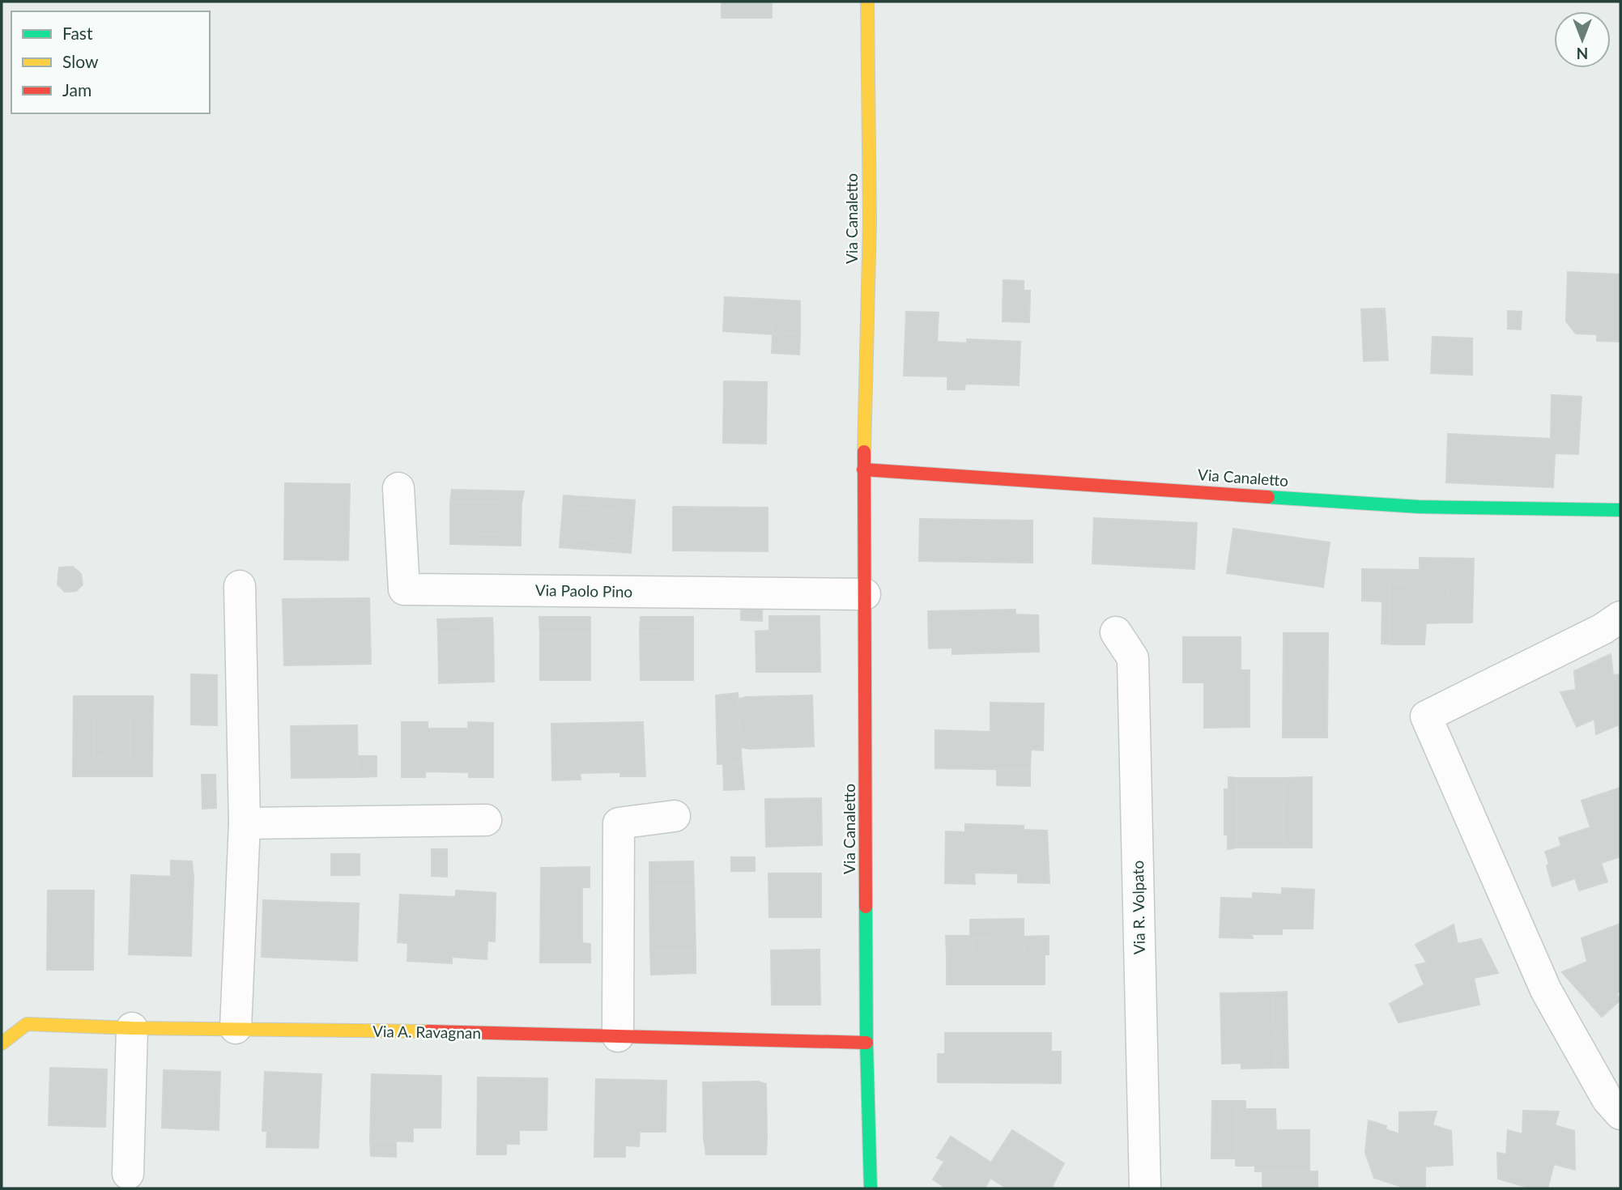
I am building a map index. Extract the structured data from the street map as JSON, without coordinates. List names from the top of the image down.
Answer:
{
  "streets": {
    "street": [
      "Via Canaletto",
      "Via Paolo Pino",
      "Via R. Volpato",
      "Via A. Ravagnan"
    ]
  },
  "crossings": [
    ["Via Canaletto", "Via Paolo Pino"],
    ["Via Canaletto", "Via A. Ravagnan"]
  ],
  "legend": ["Fast", "Slow", "Jam"],
  "north": "bottom"
}
